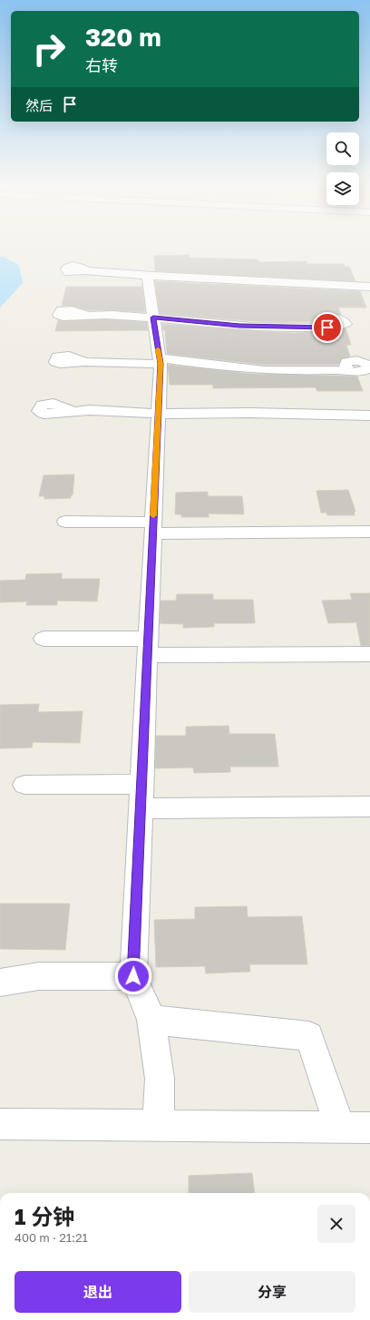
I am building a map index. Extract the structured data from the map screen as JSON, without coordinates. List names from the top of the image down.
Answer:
{
  "page": {
    "turn": ["320 m", "右转"],
    "then": "然后",
    "heading": ["1 分钟", "400 m · 21:21"],
    "buttons": ["退出", "分享"]
  }
}
